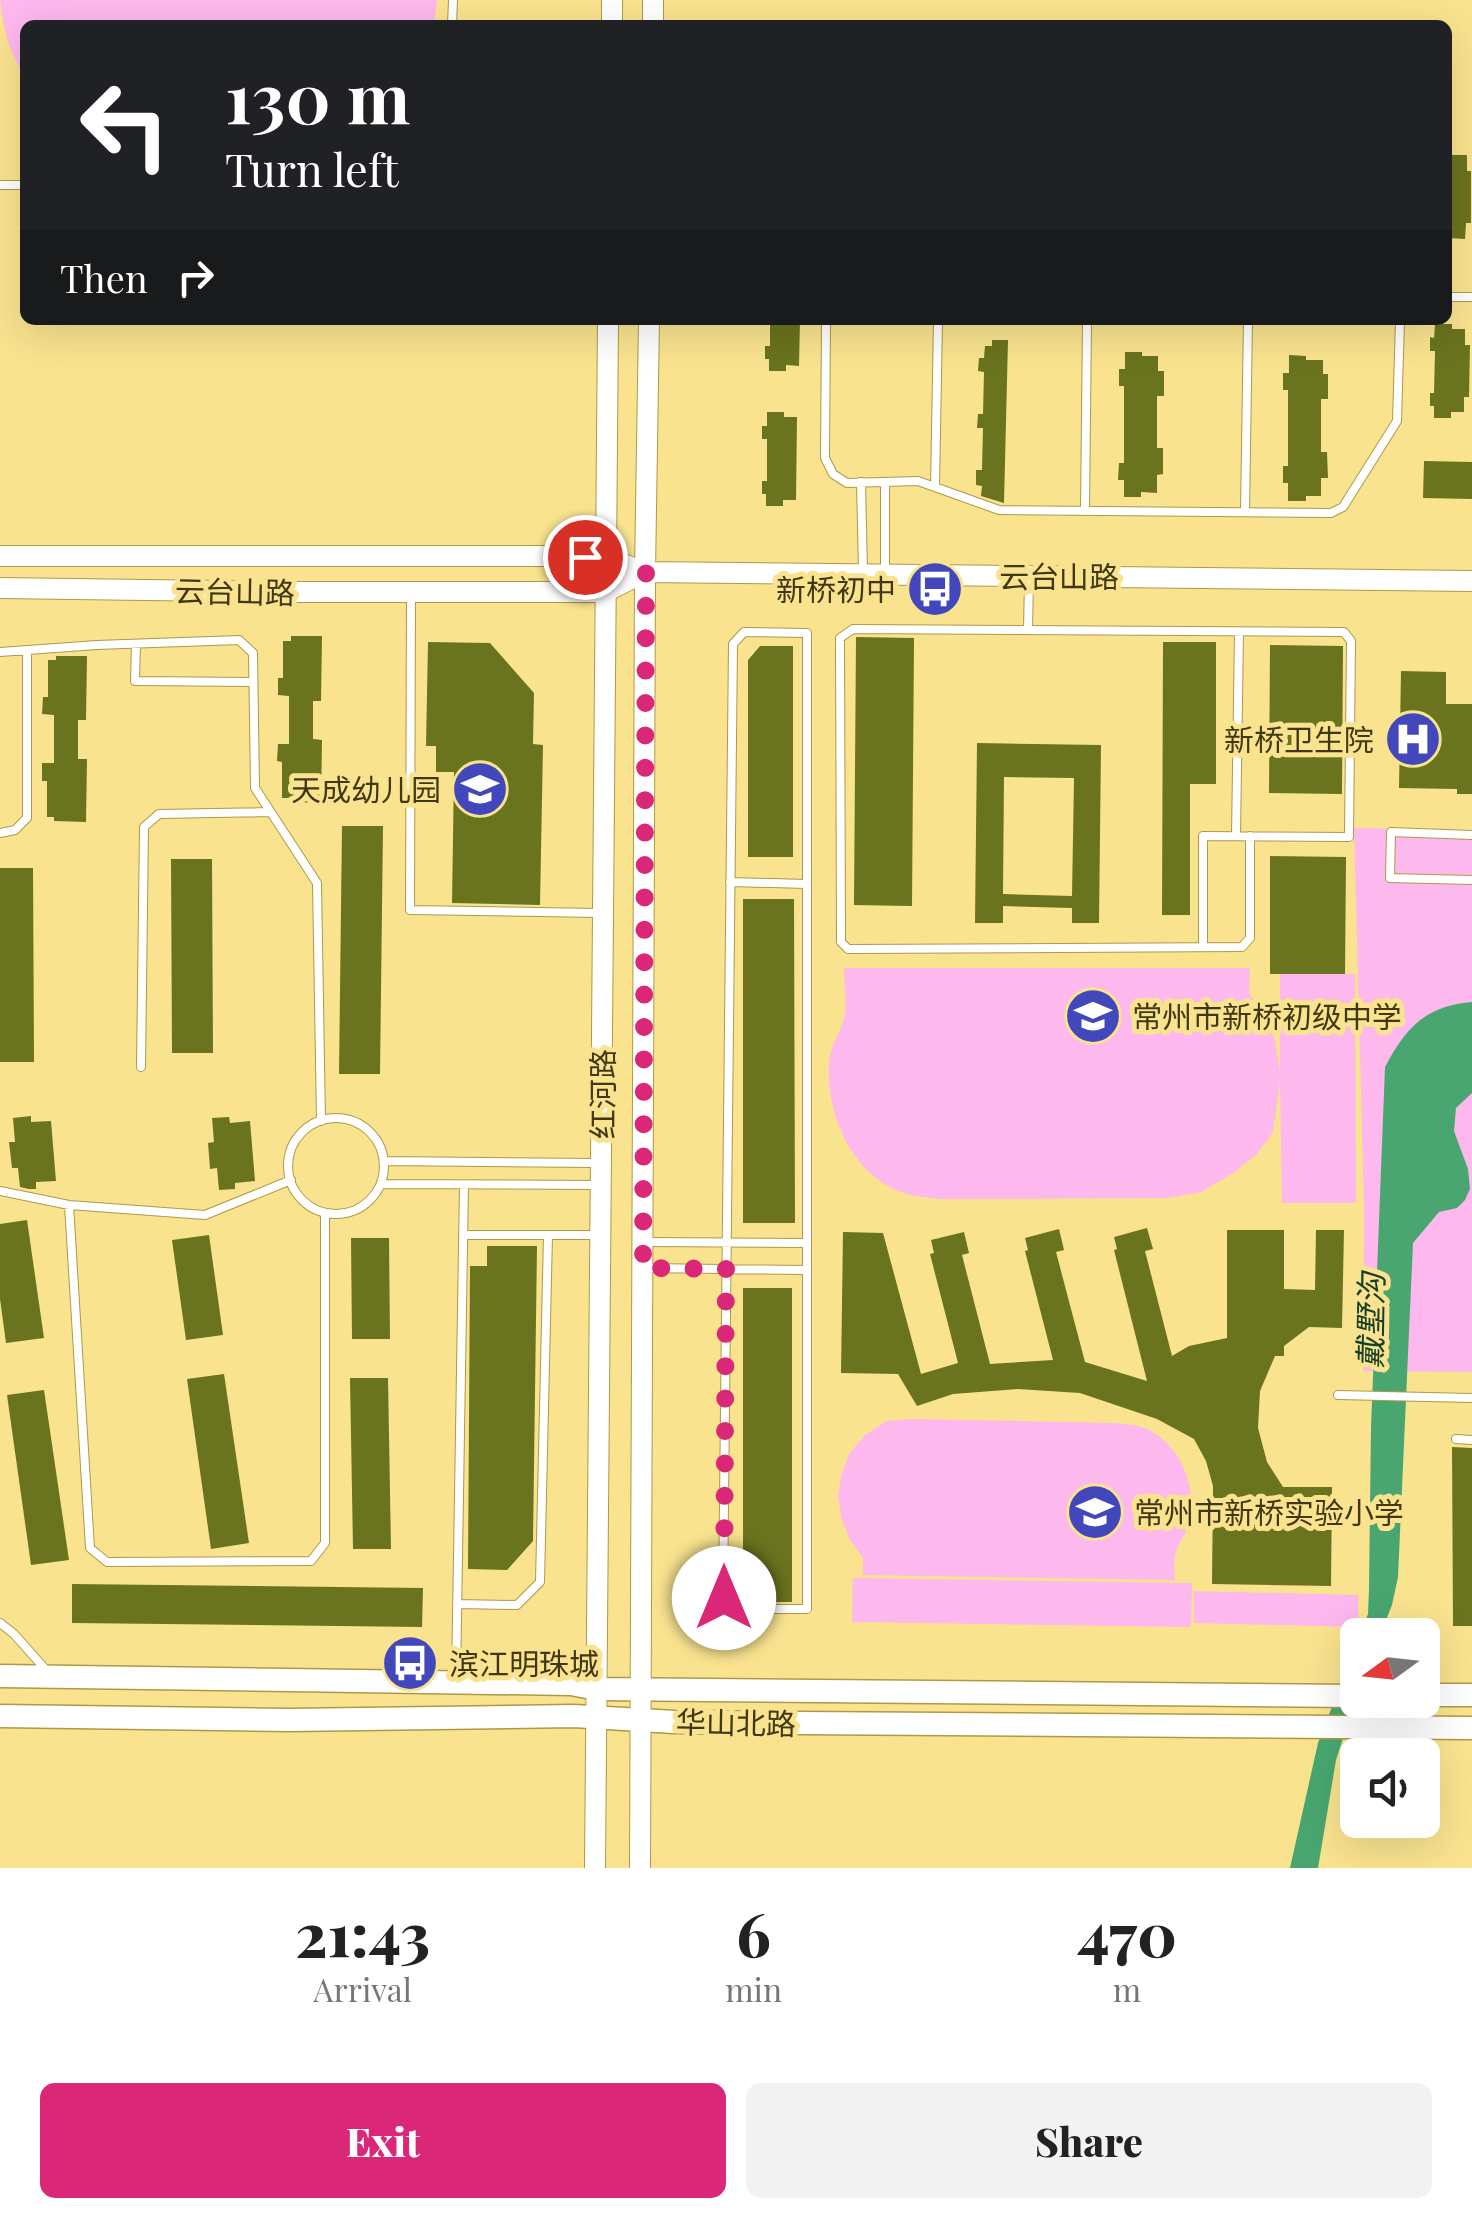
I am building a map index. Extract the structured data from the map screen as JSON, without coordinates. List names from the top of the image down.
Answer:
{
  "streets": {
    "main road": ["华山北路"],
    "street": ["云台山路", "红河路"]
  },
  "crossings": [
    ["云台山路", "红河路"],
    ["红河路", "华山北路"]
  ],
  "water": ["戴墅沟"],
  "places": {
    "bus stop": ["新桥初中", "滨江明珠城"],
    "hospital": ["新桥卫生院"],
    "school or university": ["天成幼儿园", "常州市新桥初级中学", "常州市新桥实验小学"]
  },
  "north": "left",
  "page": {
    "turn": ["130 m", "Turn left"],
    "then": "Then",
    "eta": [
      "21:43",
      "Arrival",
      "6",
      "min",
      "470",
      "m"
    ],
    "buttons": ["Exit", "Share"]
  }
}
